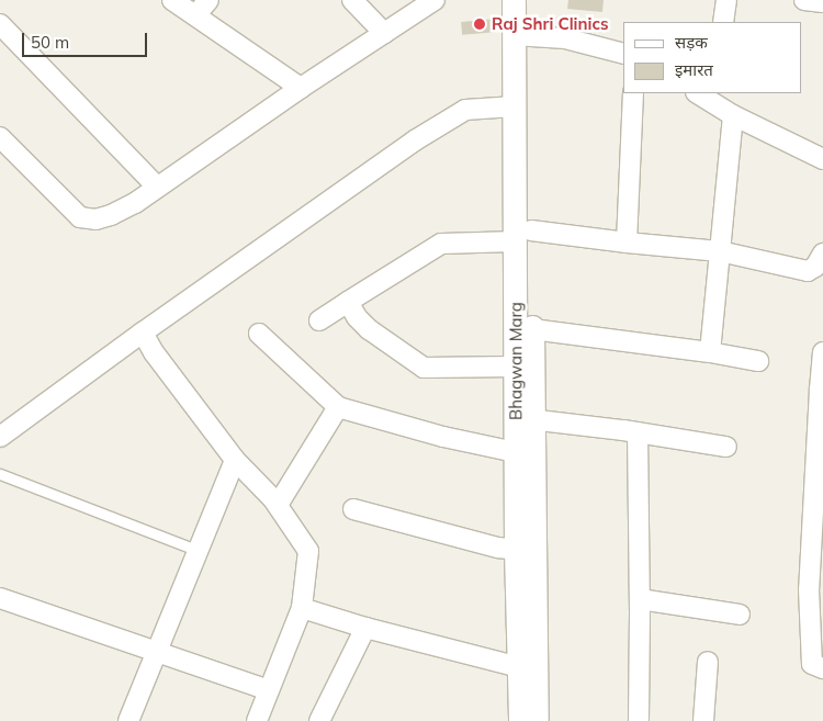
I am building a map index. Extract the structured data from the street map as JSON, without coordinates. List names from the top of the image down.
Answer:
{
  "streets": {
    "street": ["Bhagwan Marg"]
  },
  "places": ["Raj Shri Clinics"],
  "legend": ["सड़क", "इमारत"],
  "scale_bar": "50 m"
}
